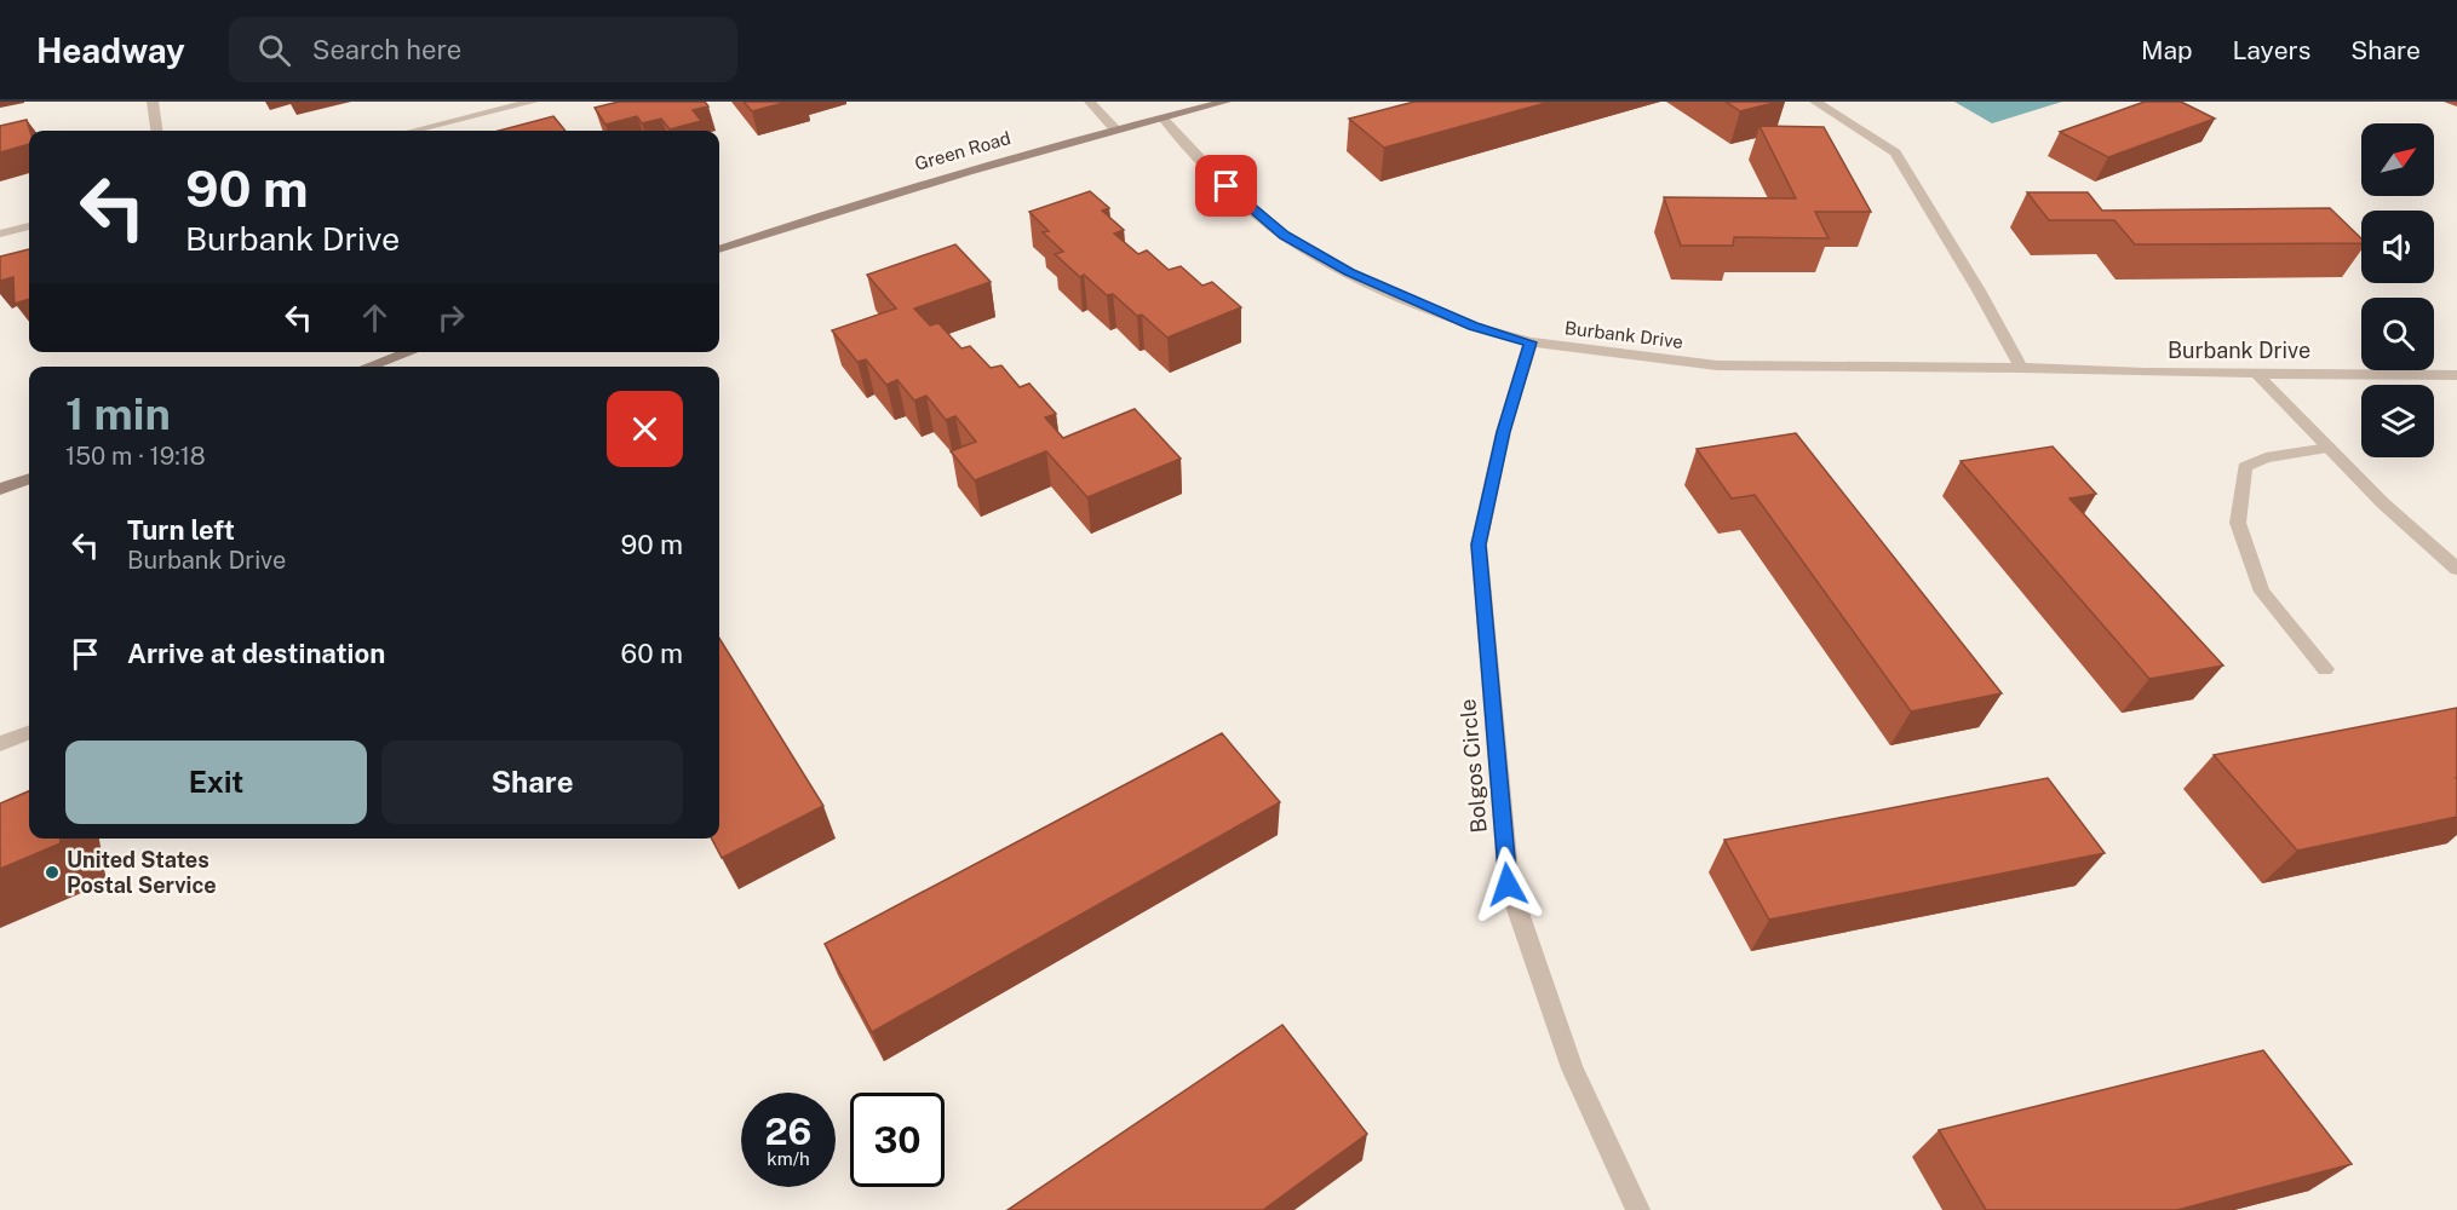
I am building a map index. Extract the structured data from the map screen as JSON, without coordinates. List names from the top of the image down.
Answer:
{
  "streets": {
    "street": ["Green Road", "Burbank Drive", "Bolgos Circle"]
  },
  "crossings": [
    ["Green Road", "Burbank Drive"],
    ["Burbank Drive", "Bolgos Circle"]
  ],
  "places": ["United States Postal Service"],
  "north": "top right",
  "page": {
    "header": "Headway",
    "search": "Search here",
    "nav": ["Map", "Layers", "Share"],
    "turn": ["90 m", "Burbank Drive"],
    "heading": ["1 min", "150 m · 19:18"],
    "list": [
      {
        "name": "Turn left",
        "note": "Burbank Drive",
        "value": "90 m"
      },
      {
        "name": "Arrive at destination",
        "value": "60 m"
      }
    ],
    "buttons": ["Exit", "Share"],
    "speed": "26 km/h",
    "limit": "30"
  }
}
